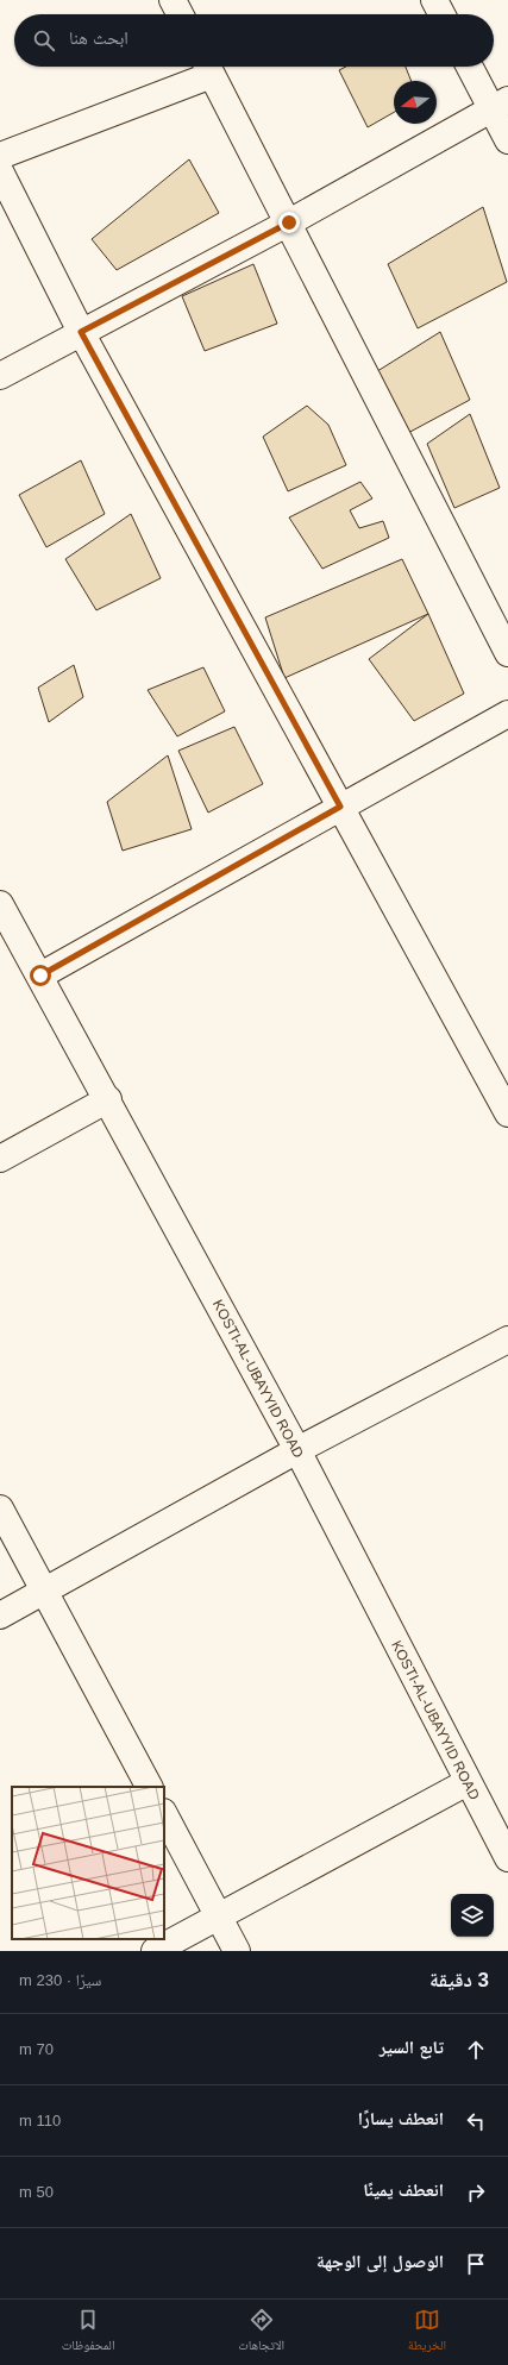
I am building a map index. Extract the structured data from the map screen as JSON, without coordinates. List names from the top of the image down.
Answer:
{
  "streets": {
    "main road": ["KOSTI-AL-UBAYYID ROAD"]
  },
  "north": "left",
  "page": {
    "search": "ابحث هنا",
    "heading": ["3 دقيقة", "سيرًا · 230 m"],
    "list": [
      ["تابع السير", "70 m"],
      ["انعطف يسارًا", "110 m"],
      ["انعطف يمينًا", "50 m"],
      "الوصول إلى الوجهة"
    ],
    "nav": ["الخريطة", "الاتجاهات", "المحفوظات"]
  }
}
